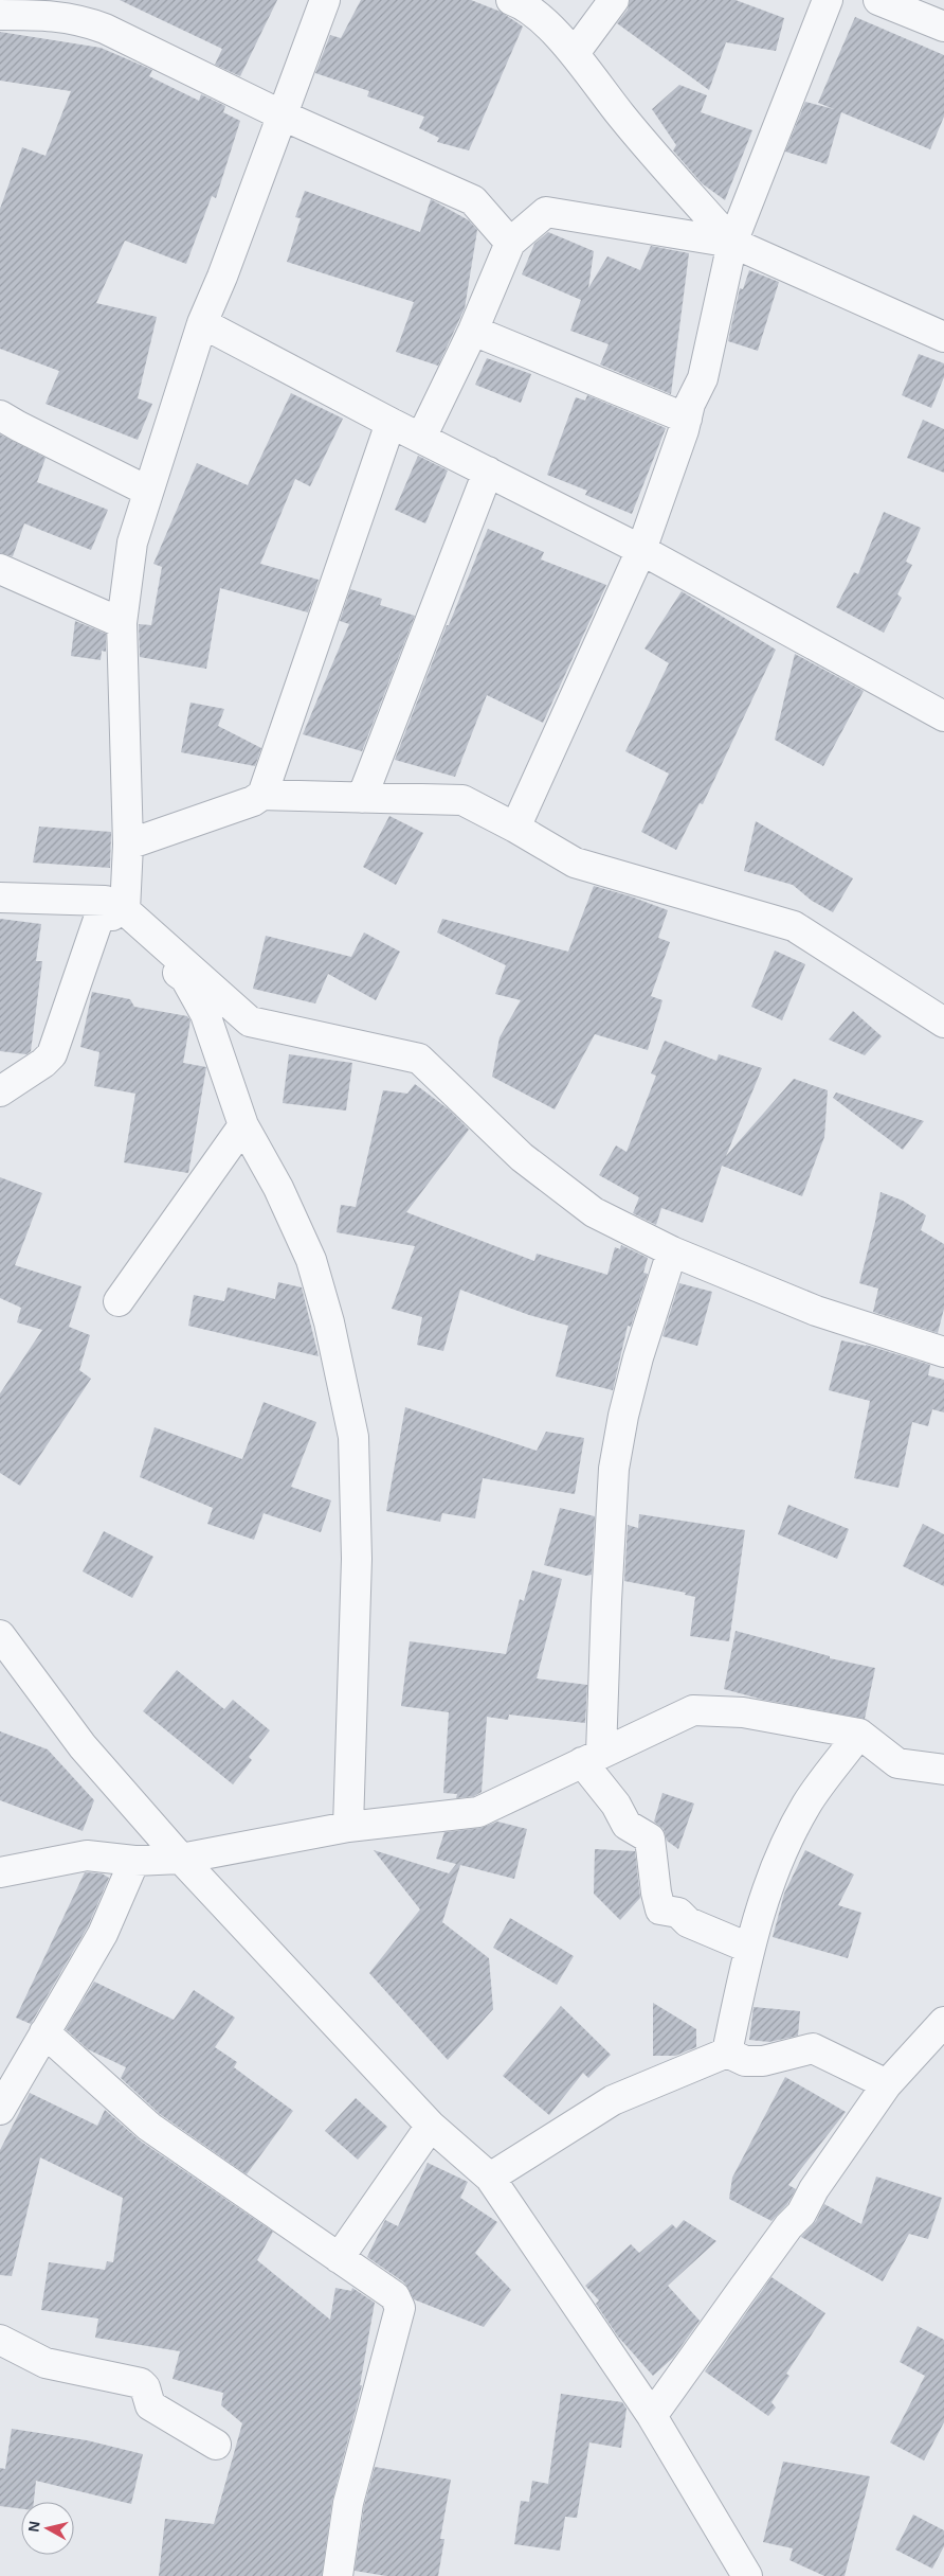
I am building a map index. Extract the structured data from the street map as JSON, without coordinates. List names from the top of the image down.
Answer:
{
  "north": "left"
}
